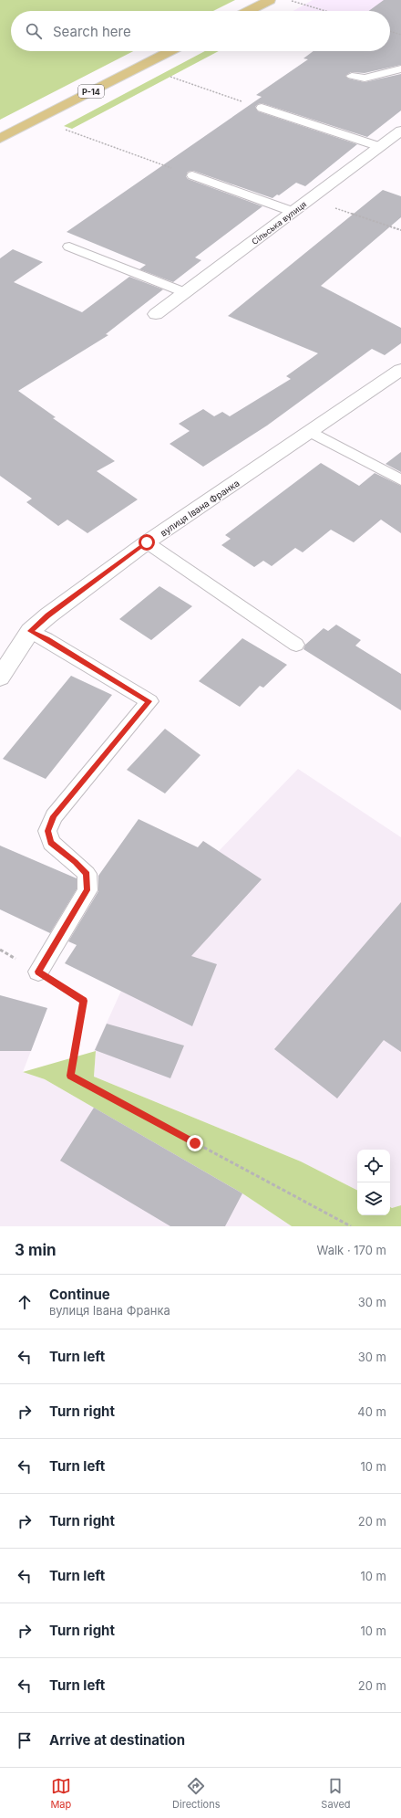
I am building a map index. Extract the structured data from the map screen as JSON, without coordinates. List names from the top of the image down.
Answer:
{
  "streets": {
    "main road": ["Р-14"],
    "street": ["Сільська вулиця", "вулиця Івана Франка"]
  },
  "page": {
    "search": "Search here",
    "heading": ["3 min", "Walk · 170 m"],
    "list": [
      ["Continue", "вулиця Івана Франка", "30 m"],
      ["Turn left", "30 m"],
      ["Turn right", "40 m"],
      ["Turn left", "10 m"],
      ["Turn right", "20 m"],
      ["Turn left", "10 m"],
      ["Turn right", "10 m"],
      ["Turn left", "20 m"],
      "Arrive at destination"
    ],
    "nav": ["Map", "Directions", "Saved"]
  }
}
